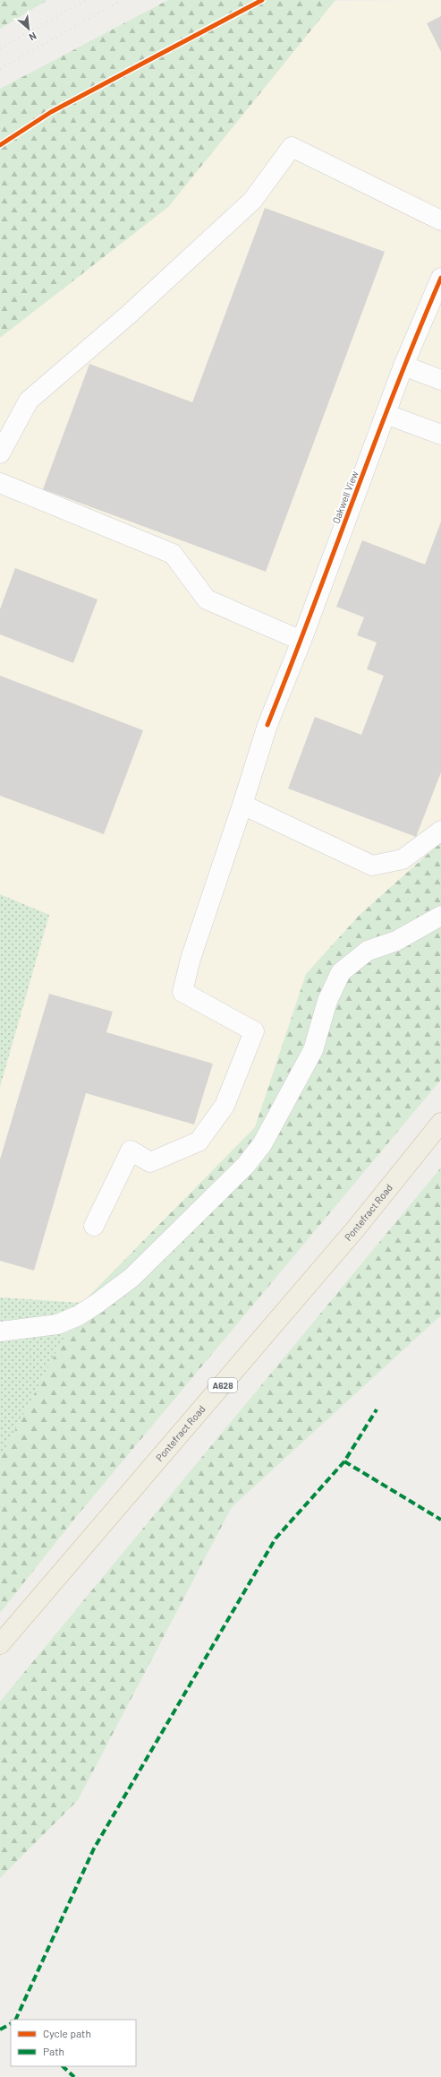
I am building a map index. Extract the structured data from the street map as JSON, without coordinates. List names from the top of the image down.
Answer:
{
  "streets": {
    "highway": ["Pontefract Road", "A628"],
    "street": ["Oakwell View"]
  },
  "legend": ["Cycle path", "Path"],
  "north": "bottom right"
}
